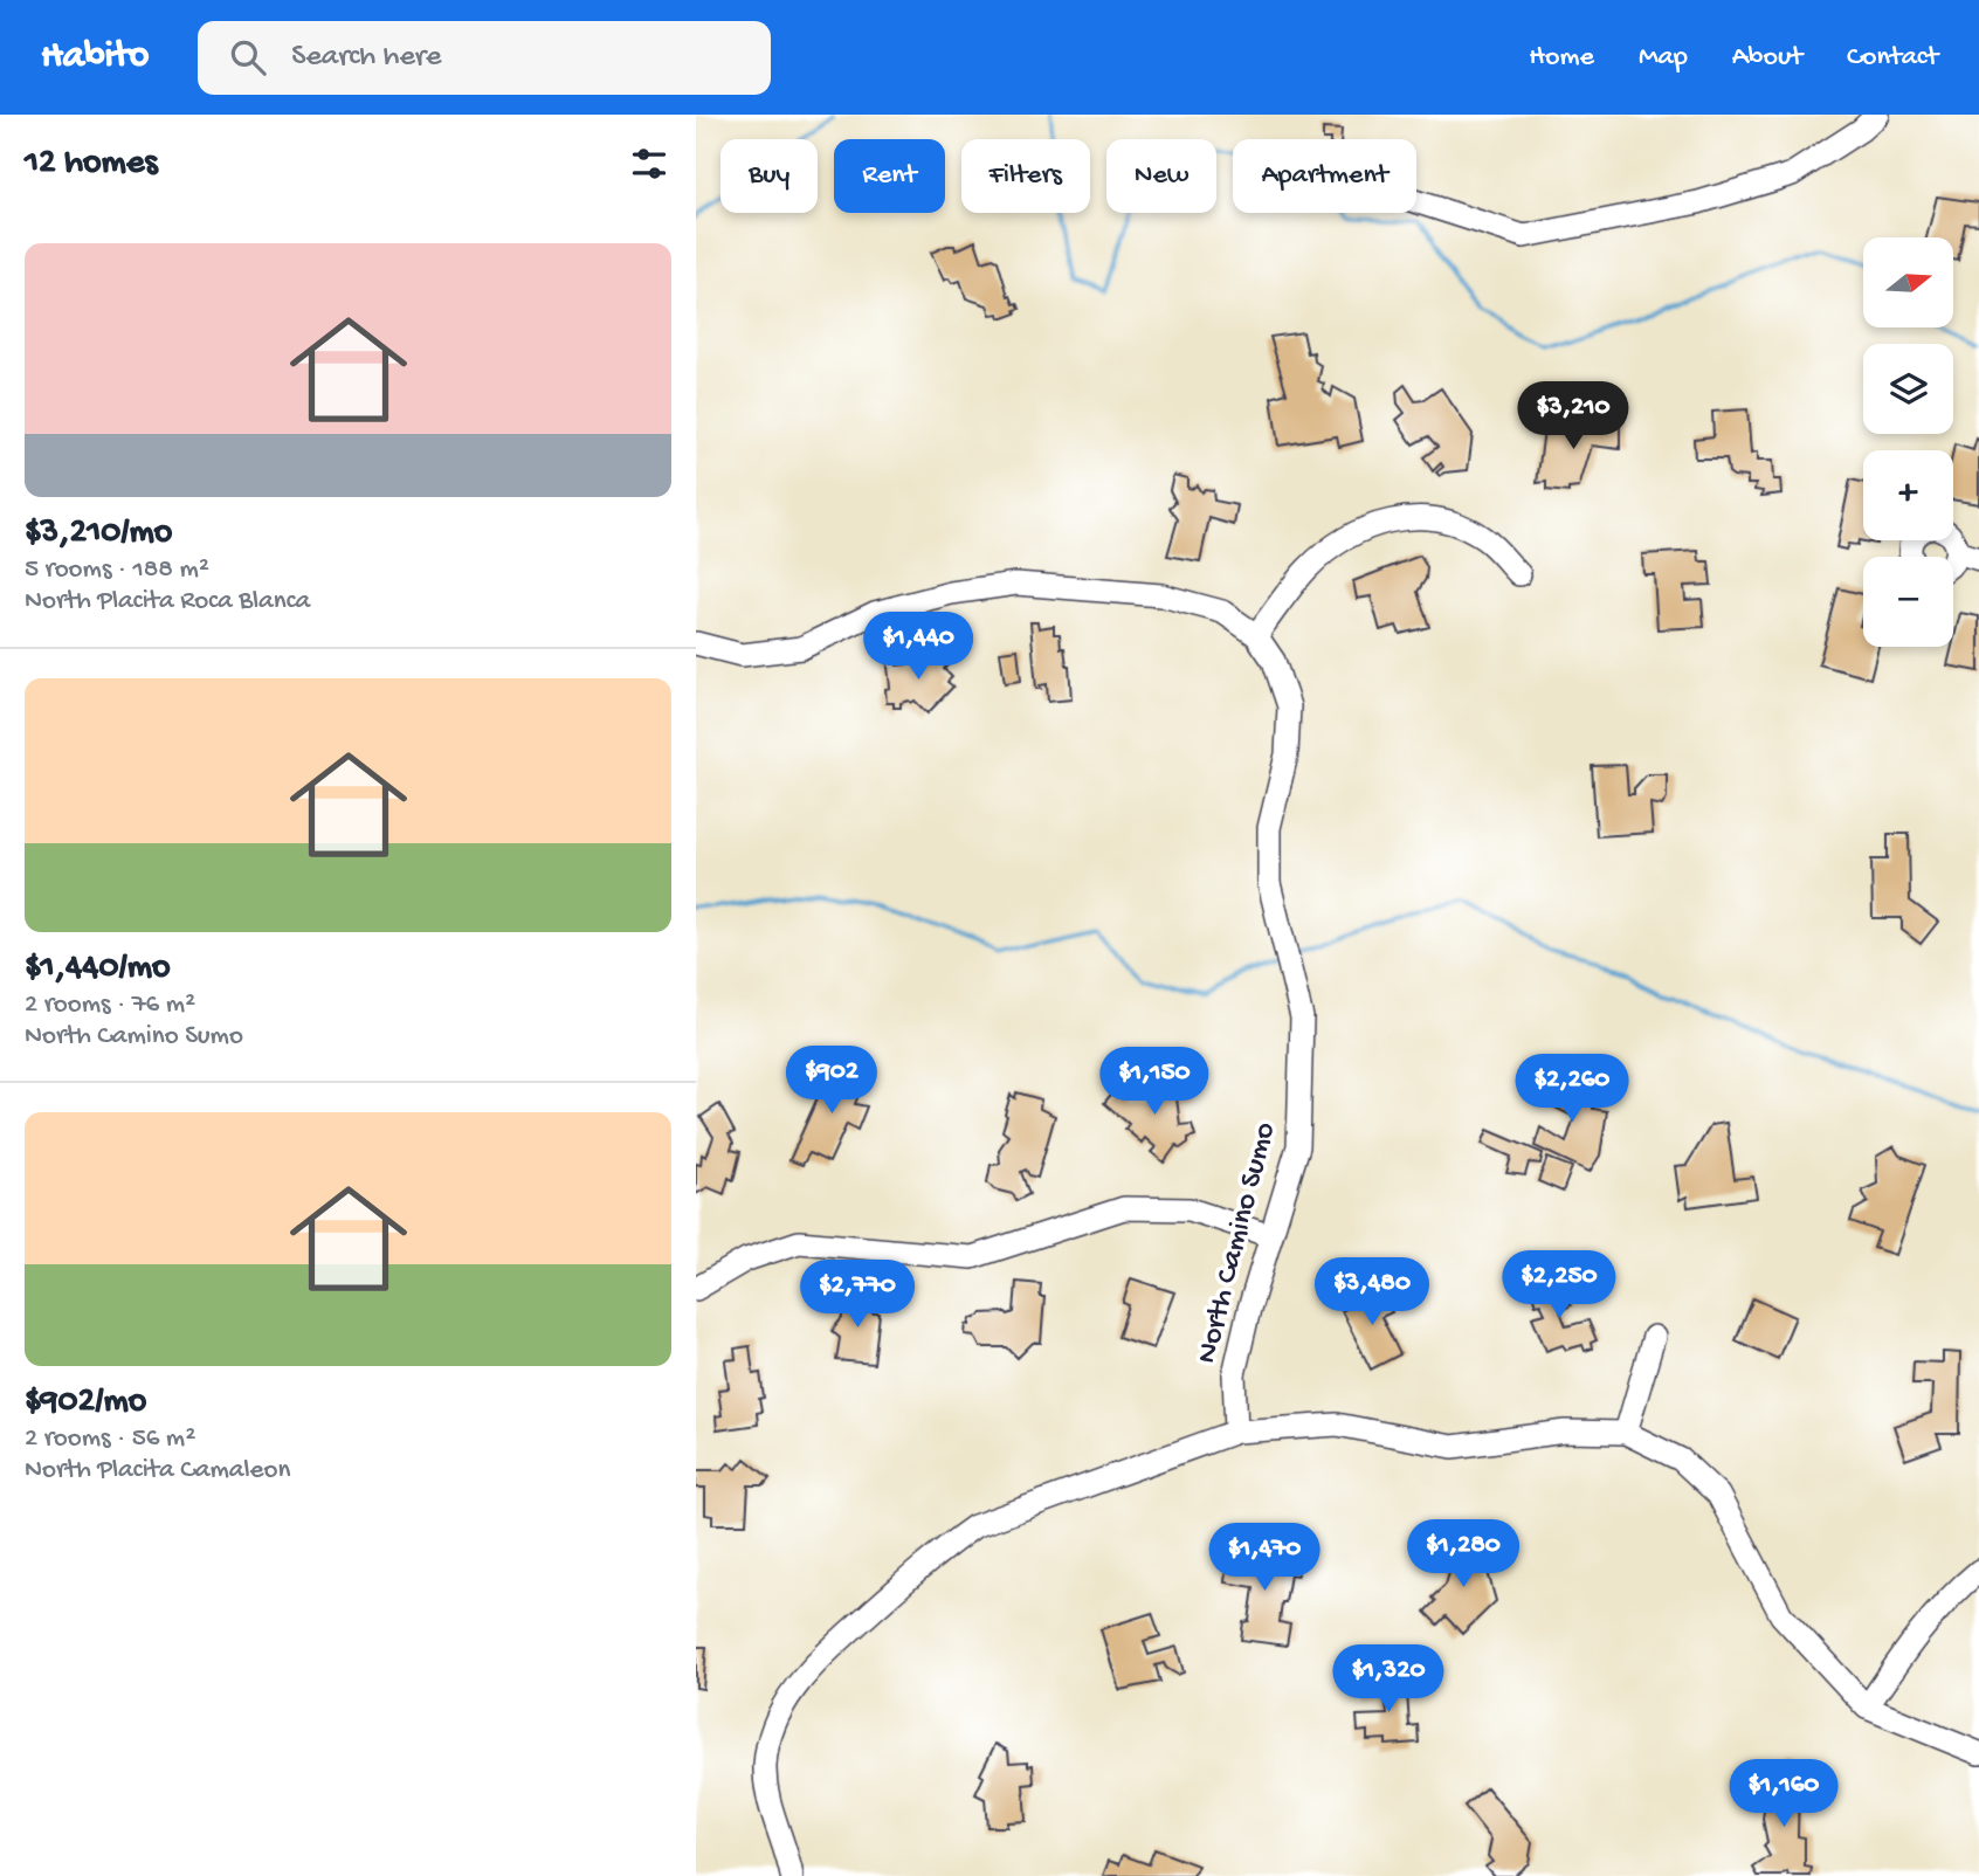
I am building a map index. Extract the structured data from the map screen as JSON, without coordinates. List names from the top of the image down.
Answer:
{
  "streets": {
    "street": ["North Camino Sumo"]
  },
  "north": "right",
  "page": {
    "header": "Habito",
    "search": "Search here",
    "nav": [
      "Home",
      "Map",
      "About",
      "Contact"
    ],
    "heading": "12 homes",
    "chip": [
      "Buy",
      "Rent",
      "Filters",
      "New",
      "Apartment"
    ],
    "list": [
      {
        "name": "$3,210/mo",
        "note": "5 rooms · 188 m² · North Placita Roca Blanca"
      },
      {
        "name": "$1,440/mo",
        "note": "2 rooms · 76 m² · North Camino Sumo"
      },
      {
        "name": "$902/mo",
        "note": "2 rooms · 56 m² · North Placita Camaleon"
      }
    ],
    "map_buttons": ["+", "−"],
    "price": [
      "$3,210",
      "$1,440",
      "$902",
      "$1,150",
      "$2,260",
      "$2,250",
      "$3,480",
      "$2,770",
      "$1,280",
      "$1,470",
      "$1,320",
      "$1,160"
    ]
  }
}
